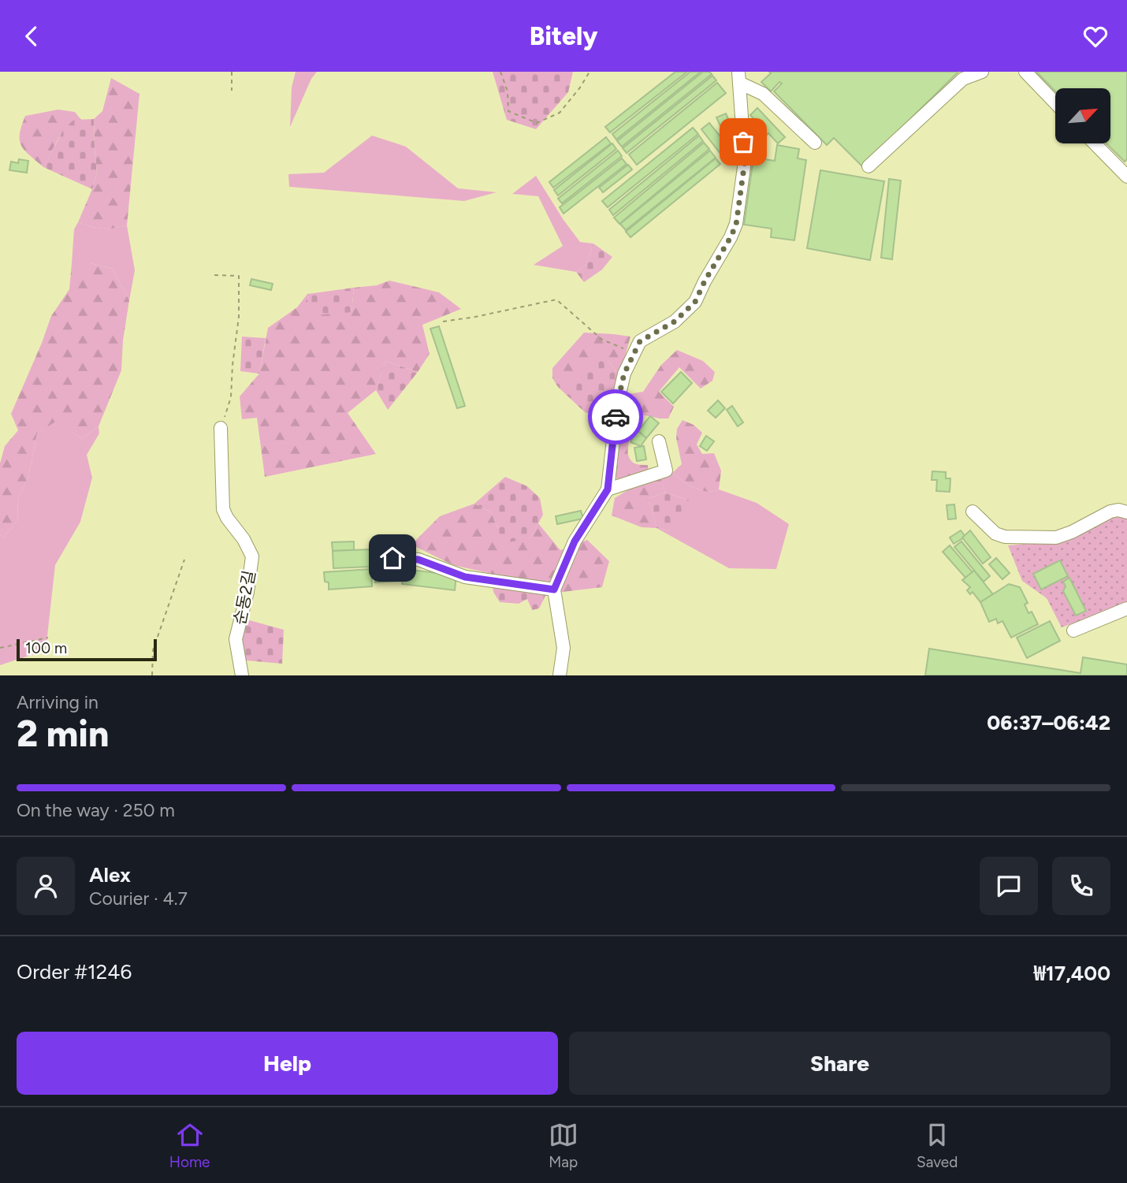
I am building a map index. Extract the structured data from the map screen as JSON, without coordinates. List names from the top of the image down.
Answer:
{
  "streets": {
    "street": ["순동2길"]
  },
  "scale_bar": "100 m",
  "north": "top right",
  "page": {
    "header": "Bitely",
    "scale": "100 m",
    "heading": ["2 min", "Arriving in", "06:37–06:42"],
    "panel": [
      "Alex",
      "Courier · 4.7",
      "Order #1246",
      "₩17,400"
    ],
    "bar": "On the way · 250 m",
    "buttons": ["Help", "Share"],
    "tabs": ["Home", "Map", "Saved"]
  }
}
